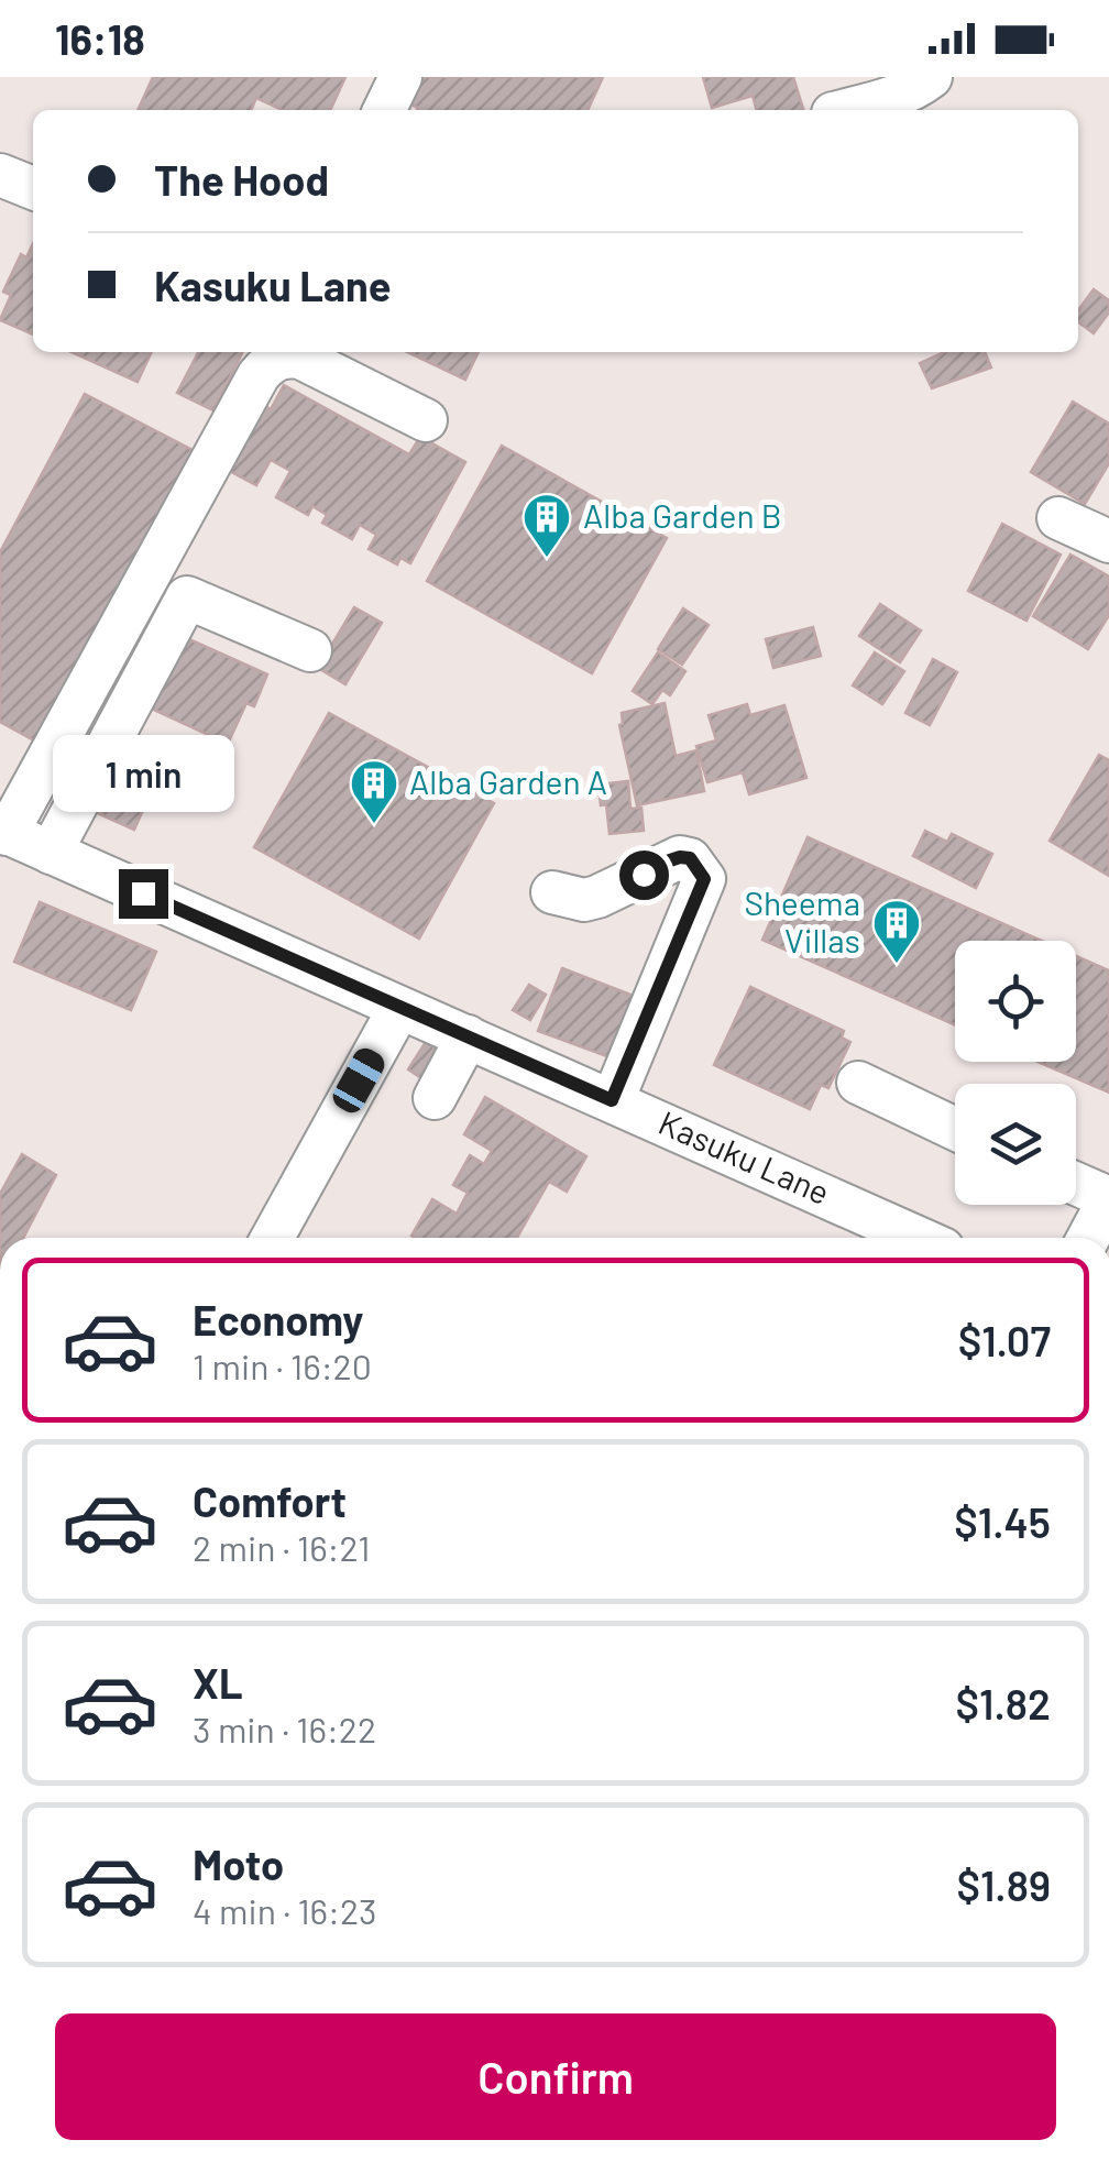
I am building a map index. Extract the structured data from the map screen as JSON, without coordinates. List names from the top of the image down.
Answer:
{
  "streets": {
    "street": ["Kasuku Lane"]
  },
  "places": {
    "building": ["Alba Garden B", "Alba Garden A", "Sheema Villas"]
  },
  "page": {
    "status": "16:18",
    "banner": ["The Hood", "Kasuku Lane"],
    "bubble": "1 min",
    "list": [
      {
        "name": "Economy",
        "note": "1 min · 16:20",
        "value": "$1.07"
      },
      {
        "name": "Comfort",
        "note": "2 min · 16:21",
        "value": "$1.45"
      },
      {
        "name": "XL",
        "note": "3 min · 16:22",
        "value": "$1.82"
      },
      {
        "name": "Moto",
        "note": "4 min · 16:23",
        "value": "$1.89"
      }
    ],
    "buttons": "Confirm"
  }
}
